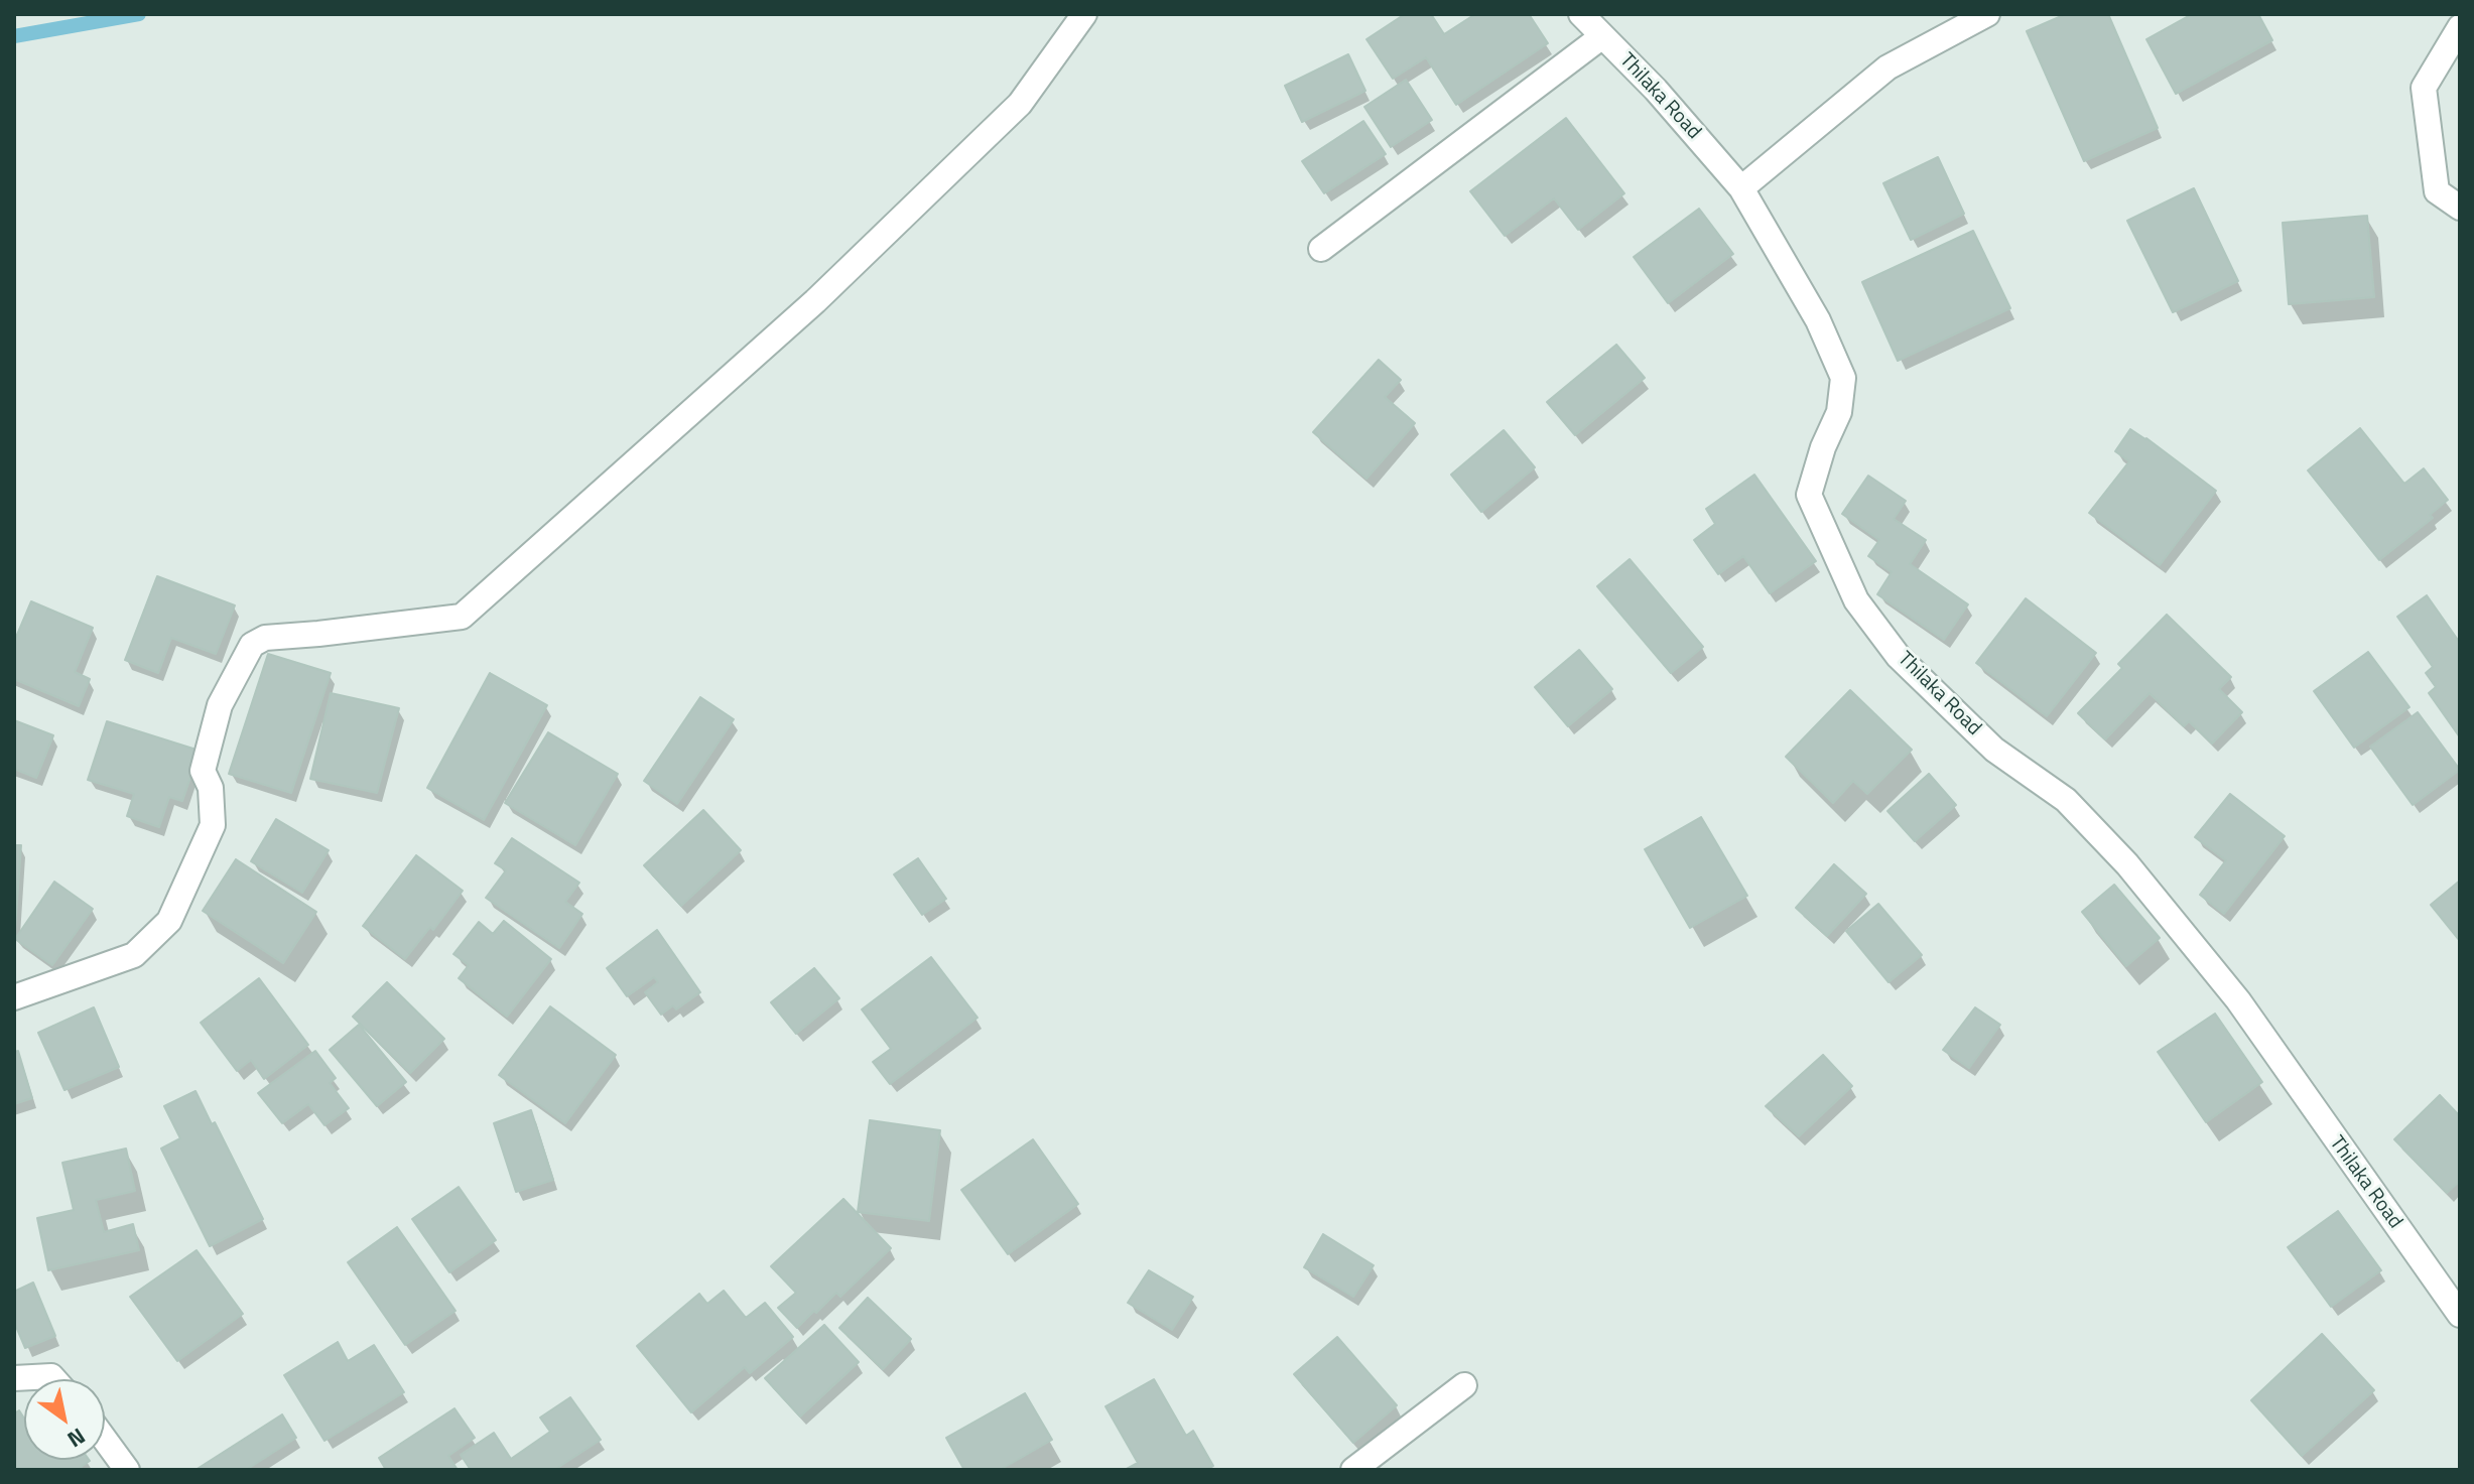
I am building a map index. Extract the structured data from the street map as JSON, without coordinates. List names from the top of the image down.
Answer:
{
  "streets": {
    "street": ["Thilaka Road"]
  },
  "north": "bottom right"
}
